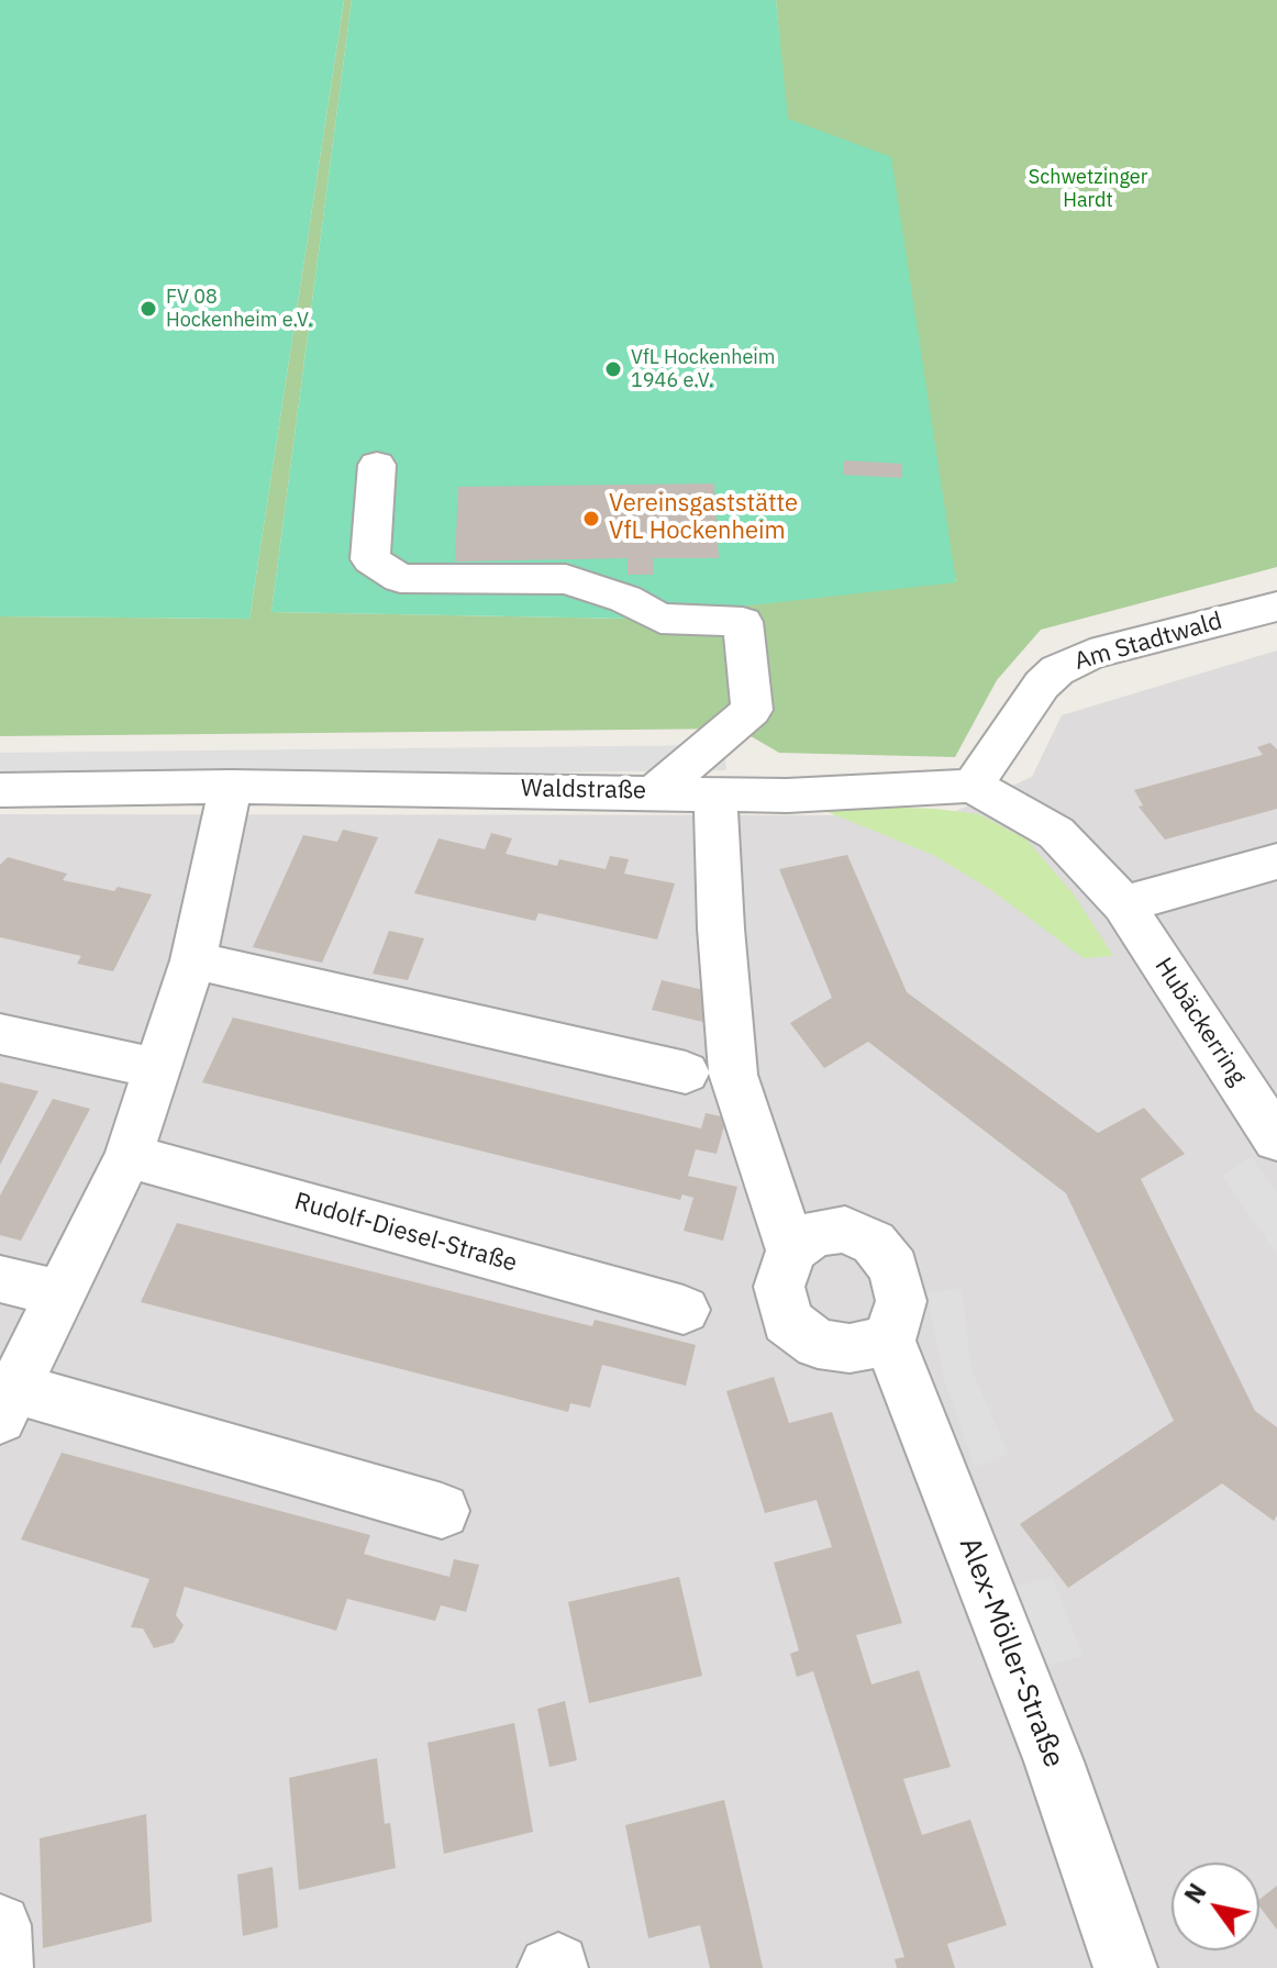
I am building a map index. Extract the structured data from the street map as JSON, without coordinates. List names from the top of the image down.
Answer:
{
  "streets": {
    "street": [
      "Am Stadtwald",
      "Waldstraße",
      "Hubäckerring",
      "Rudolf-Diesel-Straße",
      "Alex-Möller-Straße"
    ]
  },
  "crossings": [
    ["Am Stadtwald", "Waldstraße"]
  ],
  "parks": ["Schwetzinger Hardt"],
  "places": ["FV 08 Hockenheim e.V.", "VfL Hockenheim 1946 e.V.", "Vereinsgaststätte VfL Hockenheim"],
  "north": "top left"
}
